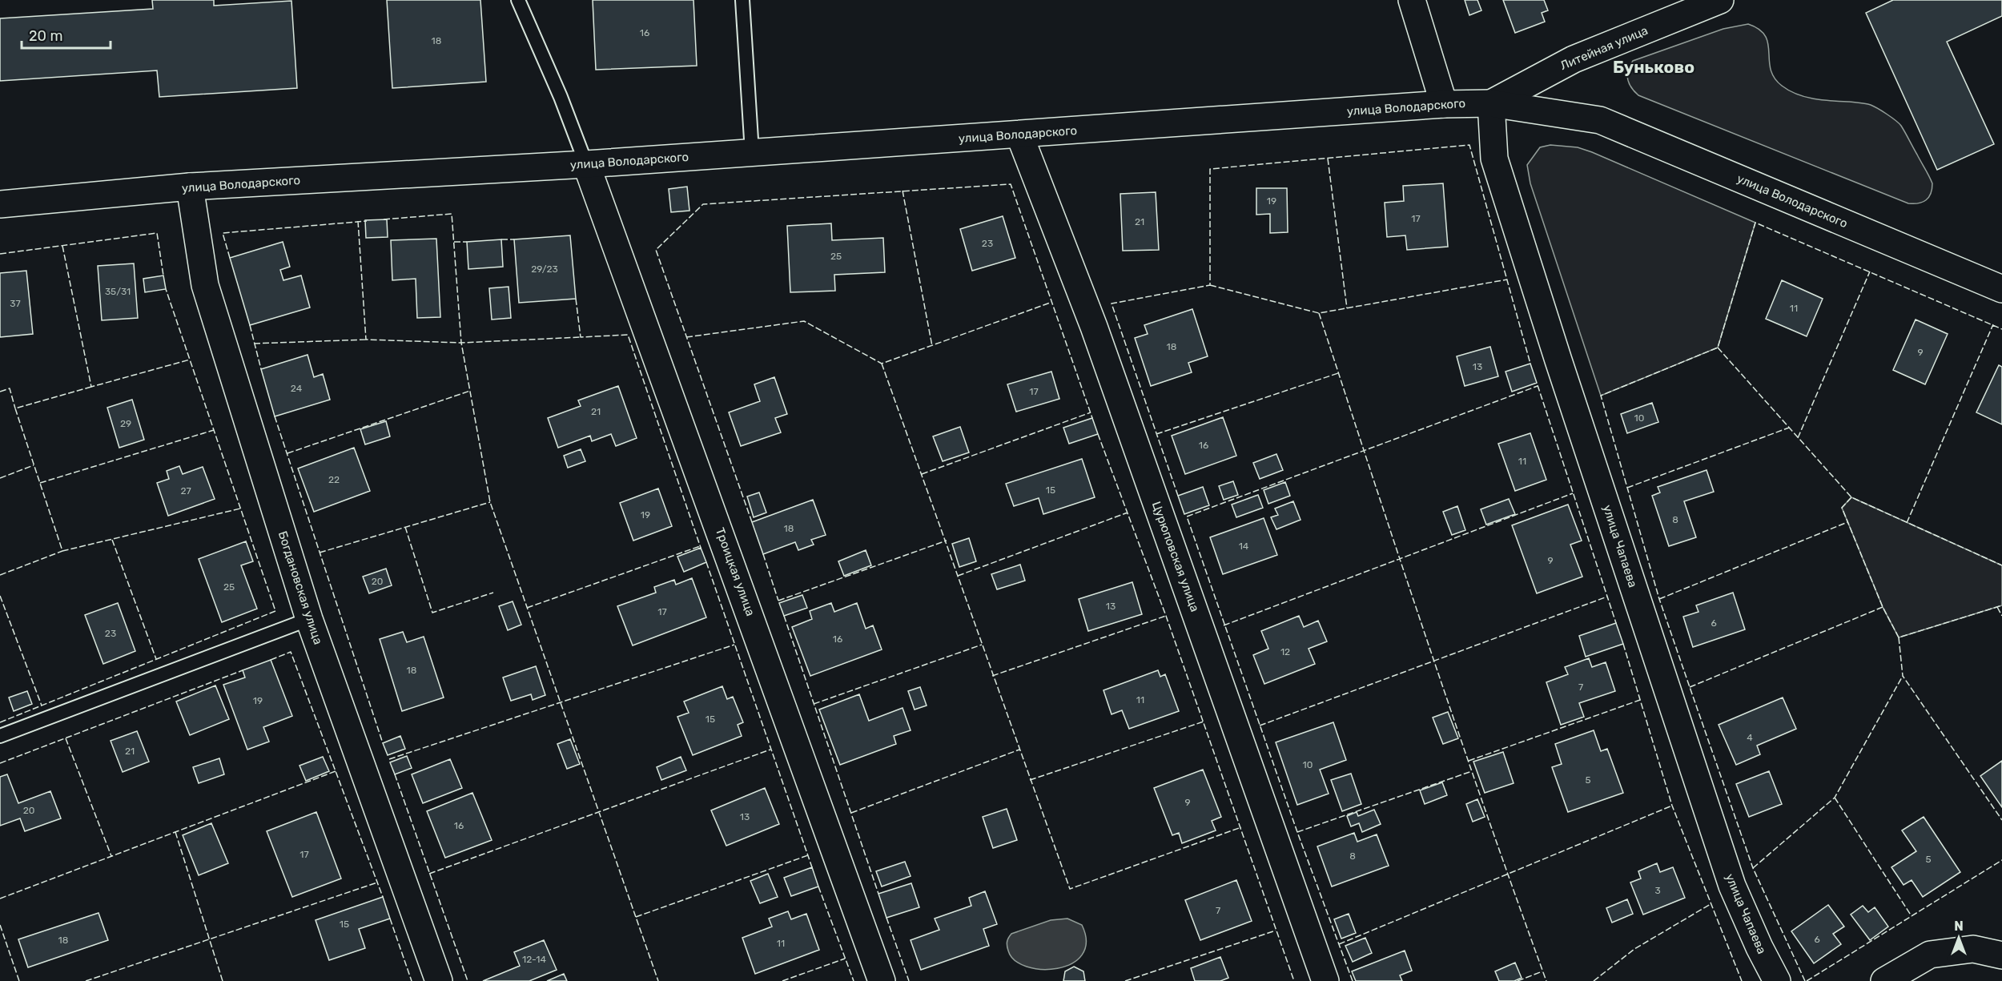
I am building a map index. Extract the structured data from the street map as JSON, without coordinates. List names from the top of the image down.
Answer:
{
  "streets": {
    "street": [
      "Литейная улица",
      "улица Володарского",
      "улица Чапаева",
      "Цурюповская улица",
      "Троицкая улица",
      "Богдановская улица"
    ]
  },
  "crossings": [
    ["Литейная улица", "улица Володарского"],
    ["Литейная улица", "улица Чапаева"],
    ["улица Володарского", "улица Чапаева"],
    ["улица Володарского", "Цурюповская улица"],
    ["улица Володарского", "Троицкая улица"],
    ["улица Володарского", "Богдановская улица"]
  ],
  "districts": ["Буньково"],
  "house_numbers": [
    "16",
    "18",
    "19",
    "17",
    "21",
    "23",
    "25",
    "29/23",
    "35/31",
    "37",
    "11",
    "18",
    "9",
    "13",
    "24",
    "17",
    "21",
    "10",
    "29",
    "16",
    "11",
    "22",
    "15",
    "27",
    "19",
    "8",
    "18",
    "14",
    "9",
    "20",
    "25",
    "13",
    "17",
    "6",
    "23",
    "16",
    "12",
    "18",
    "7",
    "11",
    "19",
    "15",
    "4",
    "21",
    "10",
    "5",
    "9",
    "20",
    "13",
    "16",
    "17",
    "8",
    "5",
    "3",
    "7",
    "15",
    "6",
    "18",
    "11",
    "12-14"
  ],
  "scale_bar": "20 m",
  "north": "top"
}
